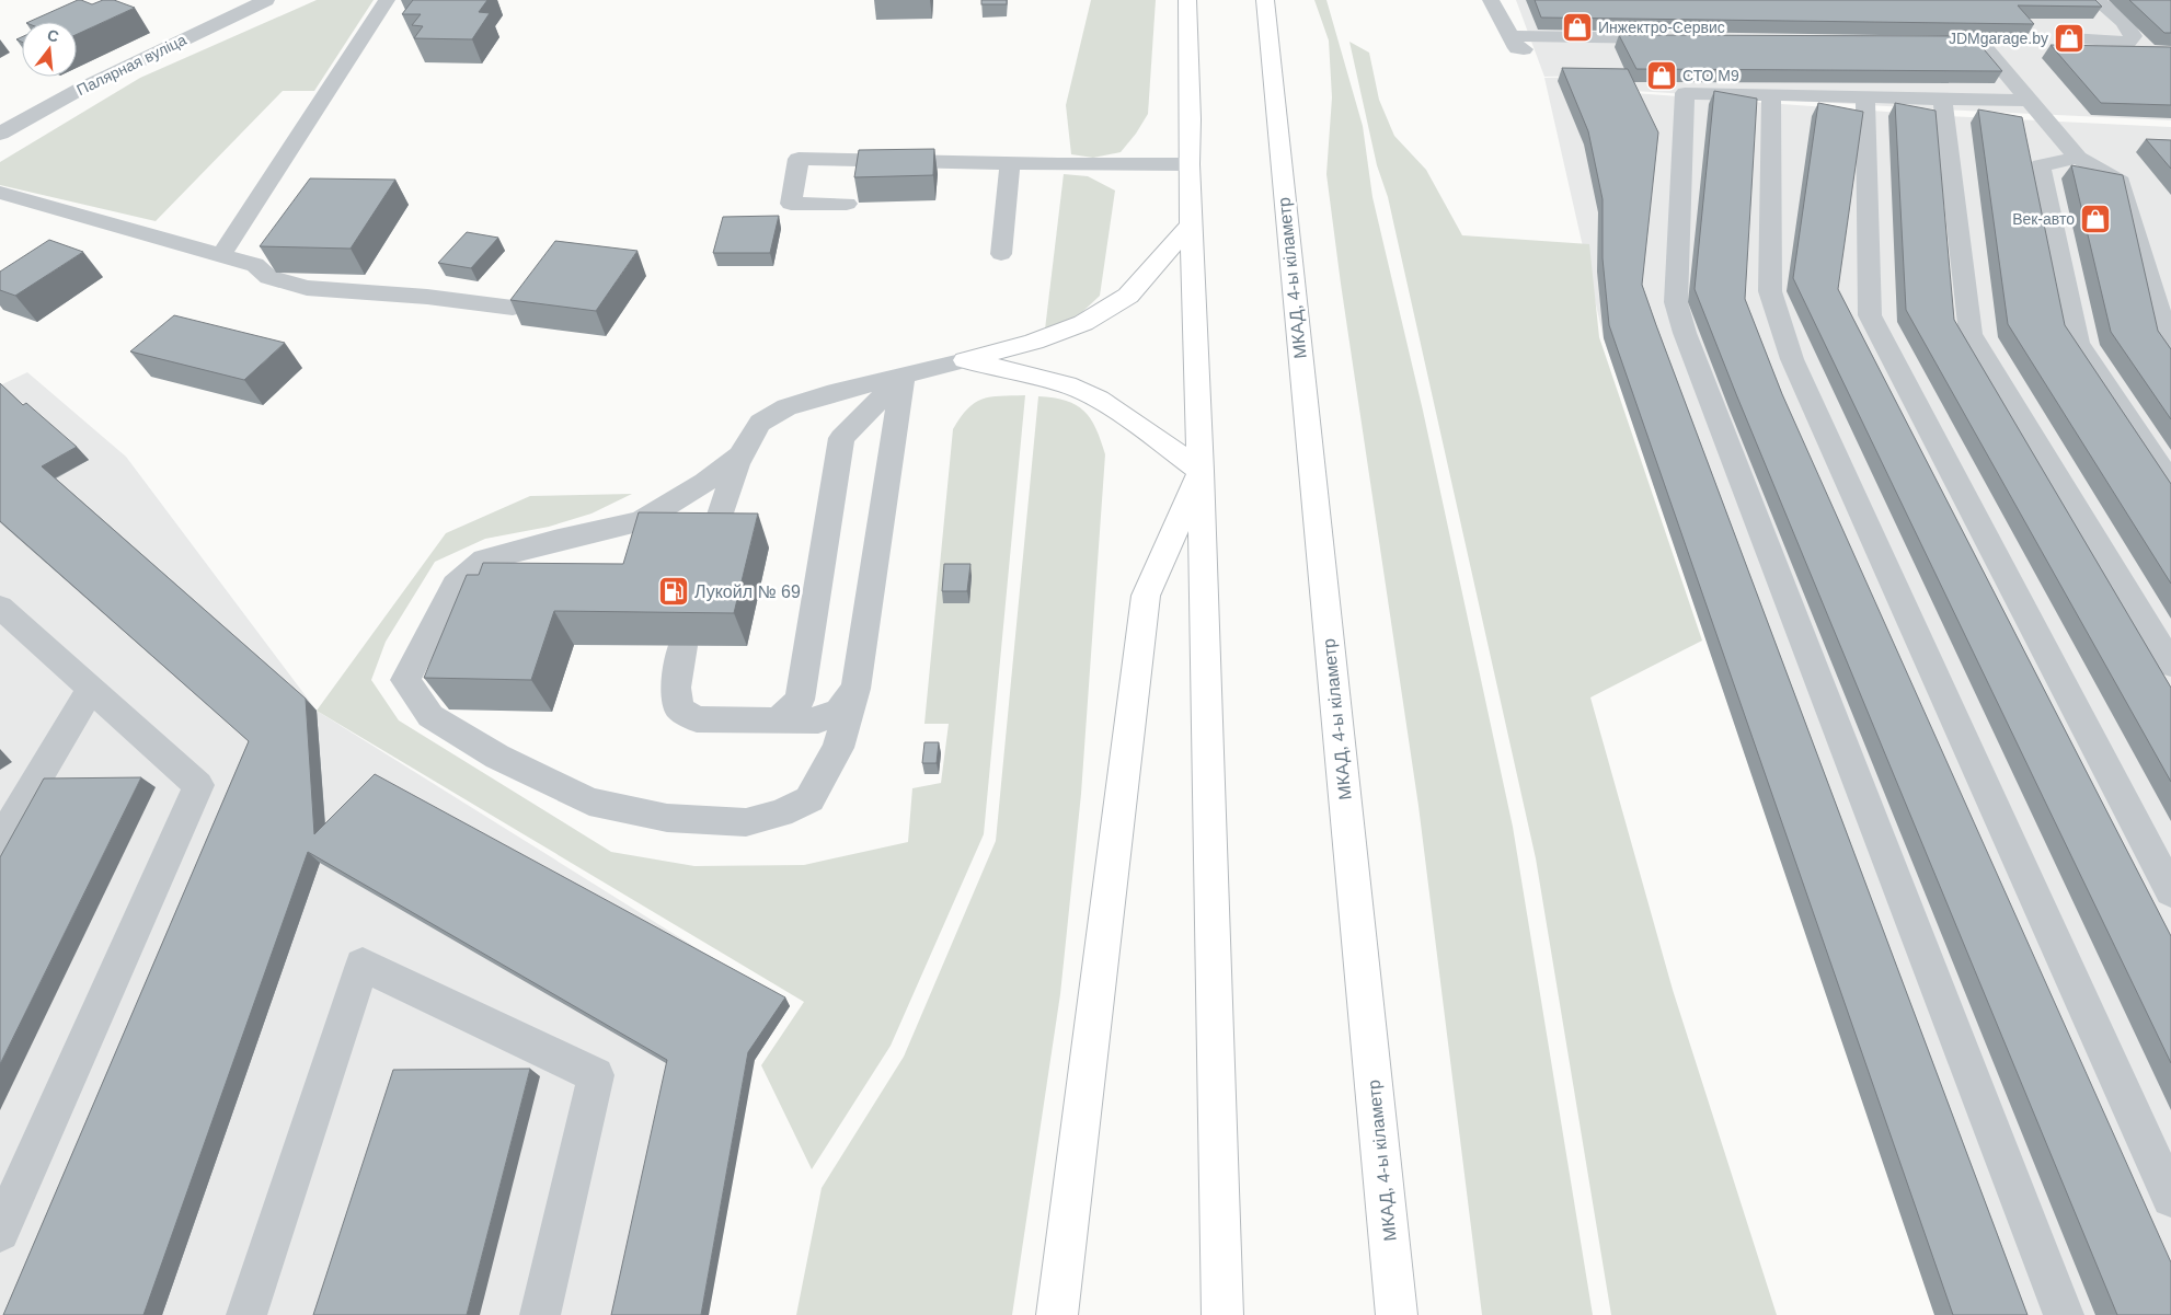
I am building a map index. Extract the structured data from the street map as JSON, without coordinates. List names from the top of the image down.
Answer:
{
  "streets": {
    "highway": ["МКАД, 4-ы кіламетр"],
    "street": ["Палярная вуліца"]
  },
  "places": {
    "shop": [
      "Инжектро-Сервис",
      "JDMgarage.by",
      "СТО М9",
      "Век-авто"
    ],
    "fuel station": ["Лукойл № 69"]
  },
  "north": "top"
}
